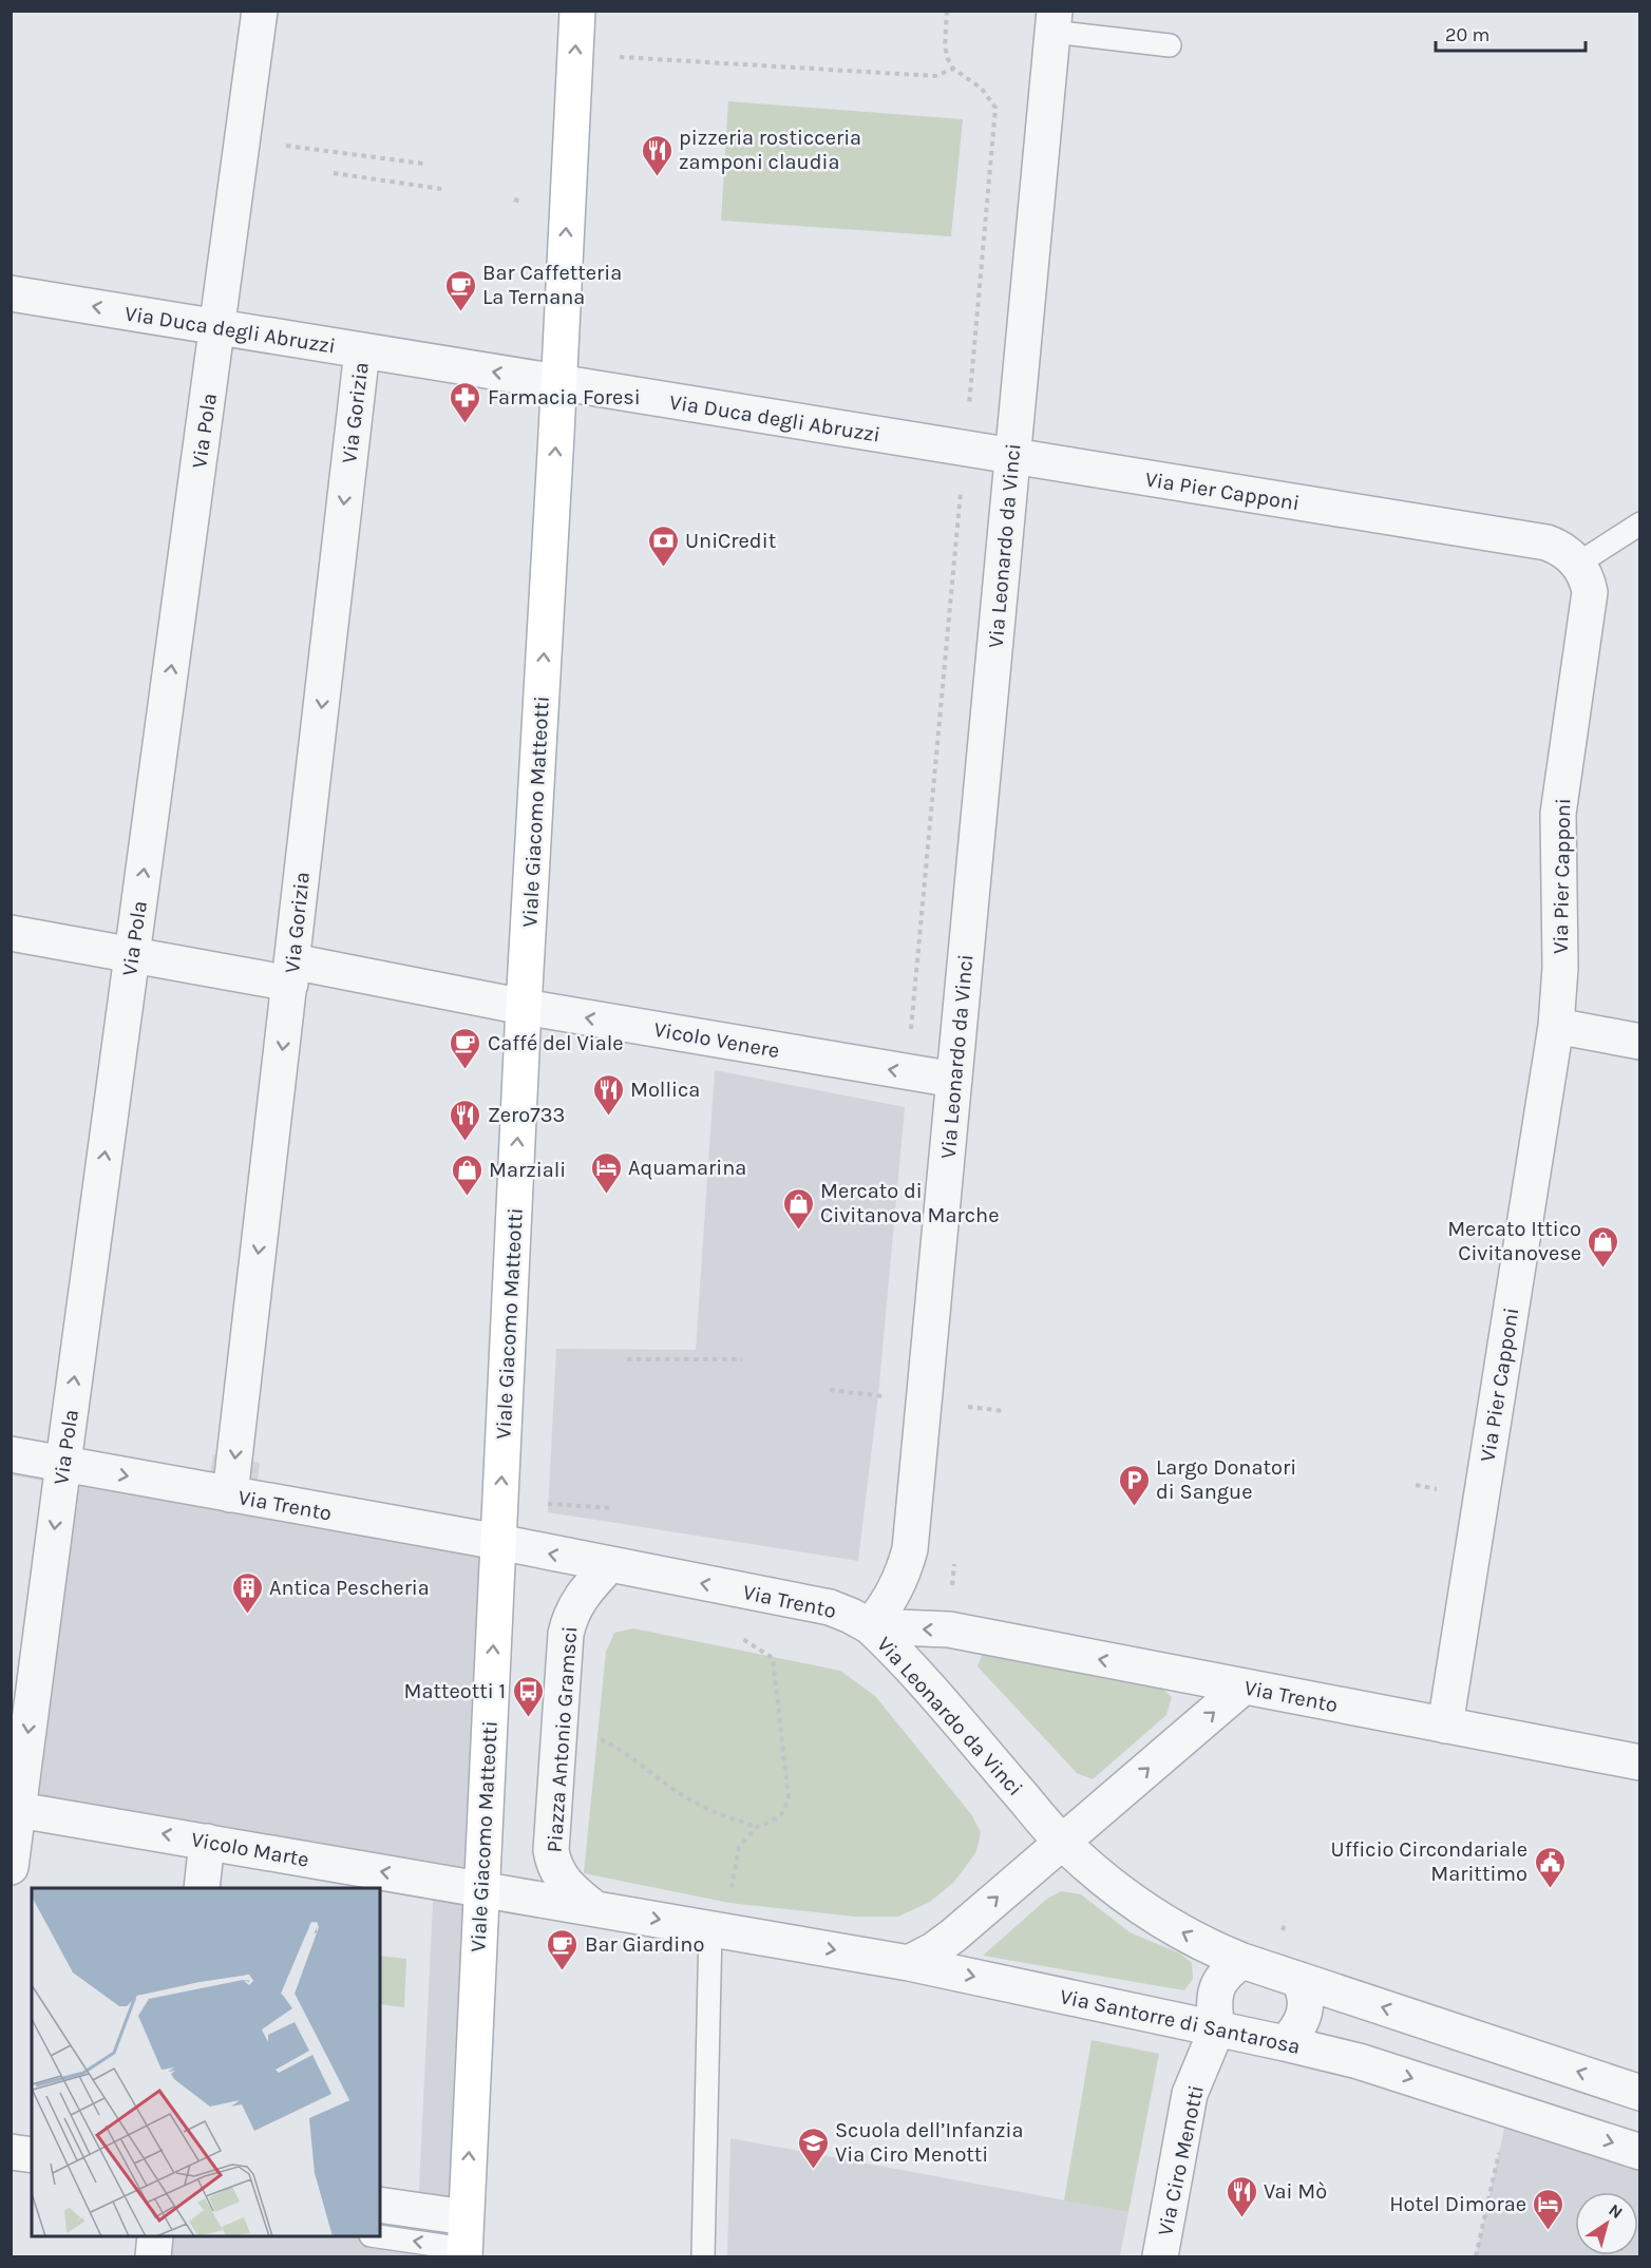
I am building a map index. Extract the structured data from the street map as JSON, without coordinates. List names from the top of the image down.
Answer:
{
  "streets": {
    "street": [
      "Via Duca degli Abruzzi",
      "Via Gorizia",
      "Via Pola",
      "Via Pier Capponi",
      "Via Leonardo da Vinci",
      "Viale Giacomo Matteotti",
      "Vicolo Venere",
      "Via Trento",
      "Piazza Antonio Gramsci",
      "Vicolo Marte",
      "Via Santorre di Santarosa",
      "Via Ciro Menotti"
    ]
  },
  "crossings": [
    ["Via Duca degli Abruzzi", "Via Gorizia"],
    ["Via Duca degli Abruzzi", "Via Pola"],
    ["Via Duca degli Abruzzi", "Via Pier Capponi"],
    ["Via Duca degli Abruzzi", "Via Leonardo da Vinci"],
    ["Via Duca degli Abruzzi", "Viale Giacomo Matteotti"],
    ["Via Gorizia", "Vicolo Venere"],
    ["Via Gorizia", "Via Trento"],
    ["Via Pola", "Vicolo Venere"],
    ["Via Pola", "Via Trento"],
    ["Via Pola", "Vicolo Marte"],
    ["Via Pier Capponi", "Via Leonardo da Vinci"],
    ["Via Pier Capponi", "Via Trento"],
    ["Via Leonardo da Vinci", "Vicolo Venere"],
    ["Via Leonardo da Vinci", "Via Trento"],
    ["Via Leonardo da Vinci", "Via Santorre di Santarosa"],
    ["Via Leonardo da Vinci", "Via Ciro Menotti"],
    ["Viale Giacomo Matteotti", "Vicolo Venere"],
    ["Viale Giacomo Matteotti", "Via Trento"],
    ["Viale Giacomo Matteotti", "Vicolo Marte"],
    ["Viale Giacomo Matteotti", "Via Santorre di Santarosa"],
    ["Via Trento", "Piazza Antonio Gramsci"],
    ["Piazza Antonio Gramsci", "Via Santorre di Santarosa"],
    ["Vicolo Marte", "Via Santorre di Santarosa"],
    ["Via Santorre di Santarosa", "Via Ciro Menotti"]
  ],
  "one_way": [
    "Via Duca degli Abruzzi",
    "Via Gorizia",
    "Viale Giacomo Matteotti",
    "Vicolo Venere",
    "Vicolo Marte"
  ],
  "places": {
    "restaurant": [
      "pizzeria rosticceria zamponi claudia",
      "Mollica",
      "Zero733",
      "Vai Mò"
    ],
    "cafe": ["Bar Caffetteria La Ternana", "Caffé del Viale", "Bar Giardino"],
    "pharmacy": ["Farmacia Foresi"],
    "bank": ["UniCredit"],
    "hotel": ["Aquamarina", "Hotel Dimorae"],
    "shop": ["Marziali", "Mercato di Civitanova Marche", "Mercato Ittico Civitanovese"],
    "parking": ["Largo Donatori di Sangue"],
    "building": ["Antica Pescheria"],
    "bus stop": ["Matteotti 1"],
    "public building": ["Ufficio Circondariale Marittimo"],
    "school or university": ["Scuola dell’Infanzia Via Ciro Menotti"]
  },
  "scale_bar": "20 m",
  "north": "top right"
}
